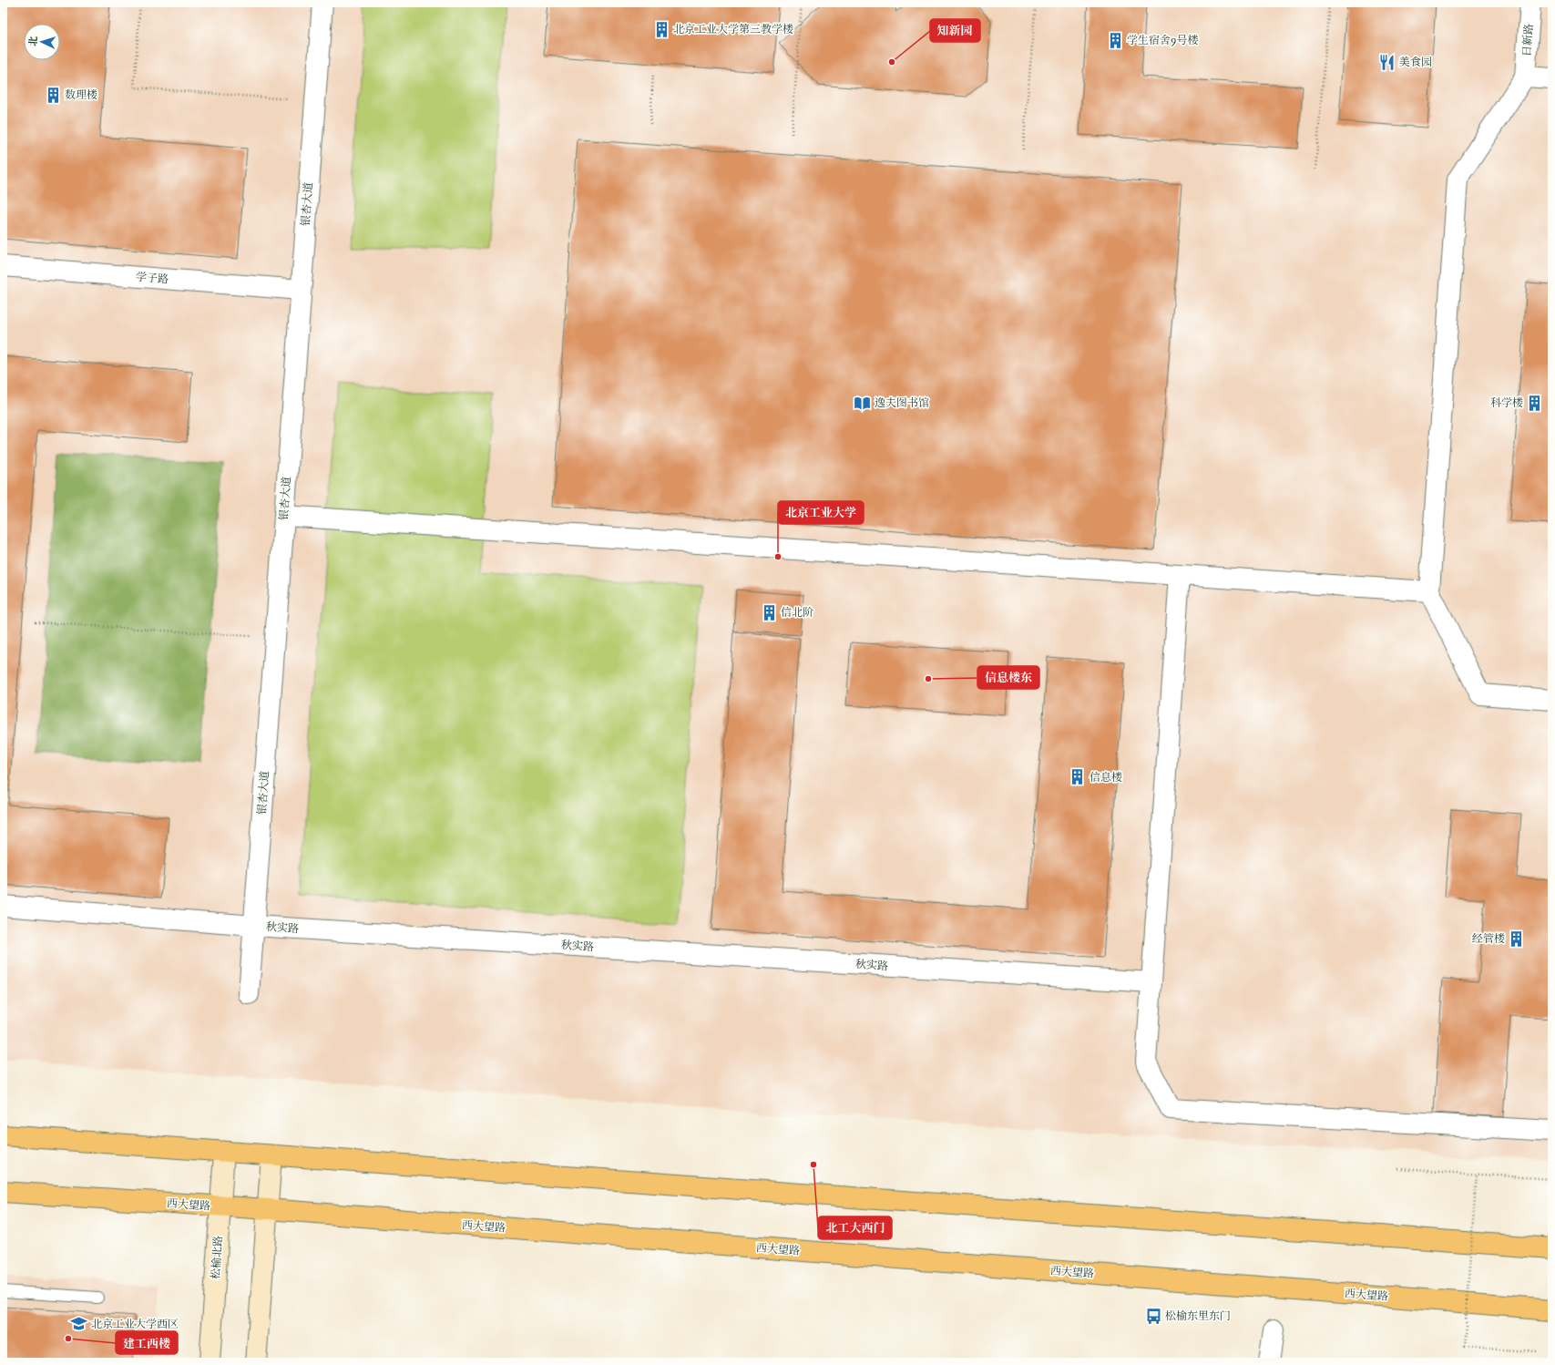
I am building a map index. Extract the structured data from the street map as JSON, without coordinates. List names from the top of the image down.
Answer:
{
  "streets": {
    "main road": ["西大望路"],
    "street": [
      "日新路",
      "银杏大道",
      "学子路",
      "秋实路",
      "松榆北路"
    ]
  },
  "crossings": [
    ["银杏大道", "学子路"],
    ["银杏大道", "秋实路"],
    ["西大望路", "松榆北路"]
  ],
  "places": {
    "building": [
      "北京工业大学第三教学楼",
      "学生宿舍9号楼",
      "数理楼",
      "科学楼",
      "信北阶",
      "信息楼",
      "经管楼"
    ],
    "other": [
      "知新园",
      "北京工业大学",
      "信息楼东",
      "北工大西门",
      "建工西楼"
    ],
    "restaurant": ["美食园"],
    "library": ["逸夫图书馆"],
    "bus stop": ["松榆东里东门"],
    "school or university": ["北京工业大学西区"]
  },
  "north": "left"
}
